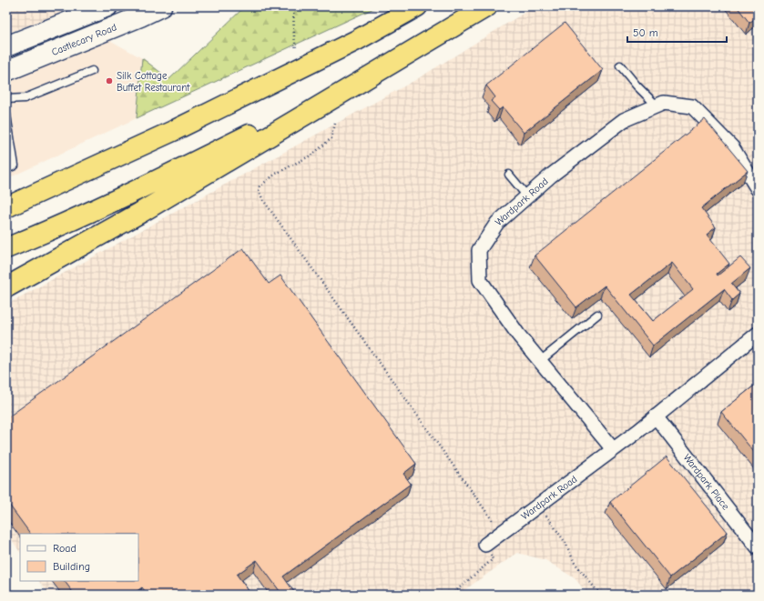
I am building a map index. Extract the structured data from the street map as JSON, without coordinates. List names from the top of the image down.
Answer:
{
  "streets": {
    "main road": ["Castlecary Road"],
    "street": ["Wardpark Road", "Wardpark Place"]
  },
  "crossings": [
    ["Wardpark Road", "Wardpark Place"]
  ],
  "places": ["Silk Cottage Buffet Restaurant"],
  "legend": ["Road", "Building"],
  "scale_bar": "50 m"
}
